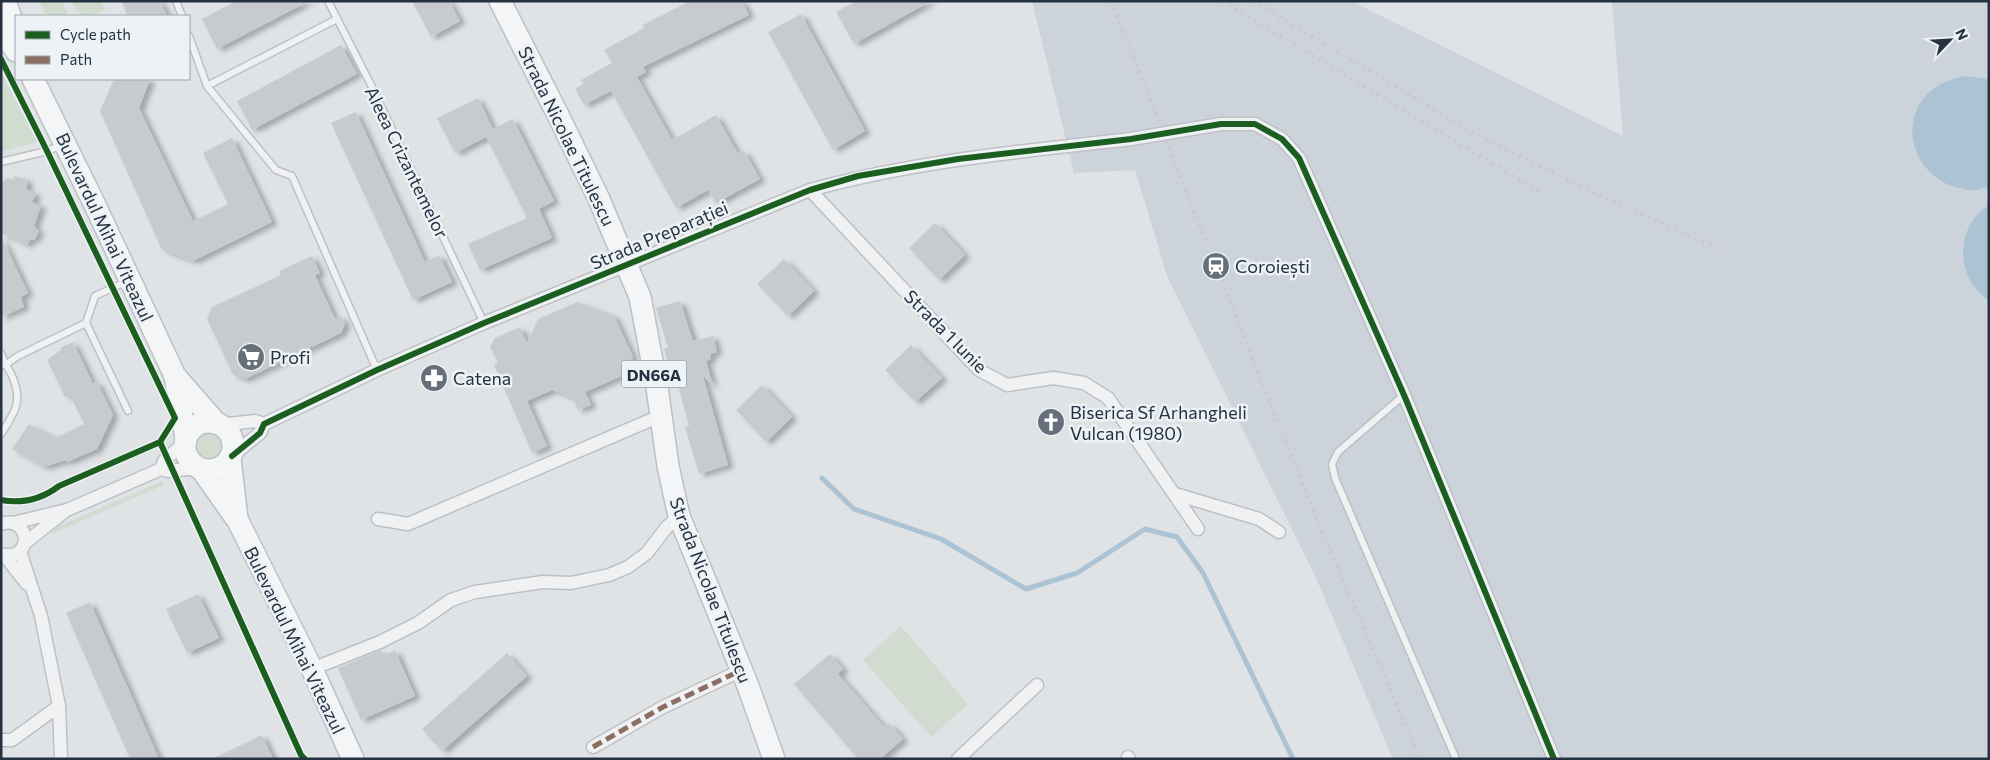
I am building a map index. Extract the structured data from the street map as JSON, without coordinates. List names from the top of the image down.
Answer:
{
  "streets": {
    "main road": ["Strada Nicolae Titulescu", "Bulevardul Mihai Viteazul", "DN66A"],
    "street": ["Strada Preparației", "Strada 1 Iunie"],
    "lane": ["Aleea Crizantemelor"]
  },
  "crossings": [
    ["Strada Nicolae Titulescu", "Strada Preparației"],
    ["Aleea Crizantemelor", "Strada Preparației"],
    ["Bulevardul Mihai Viteazul", "Strada Preparației"],
    ["Strada Preparației", "Strada 1 Iunie"]
  ],
  "places": {
    "station": ["Coroiești"],
    "supermarket": ["Profi"],
    "pharmacy": ["Catena"],
    "church": ["Biserica Sf Arhangheli Vulcan (1980)"]
  },
  "legend": ["Cycle path", "Path"],
  "north": "top right"
}
